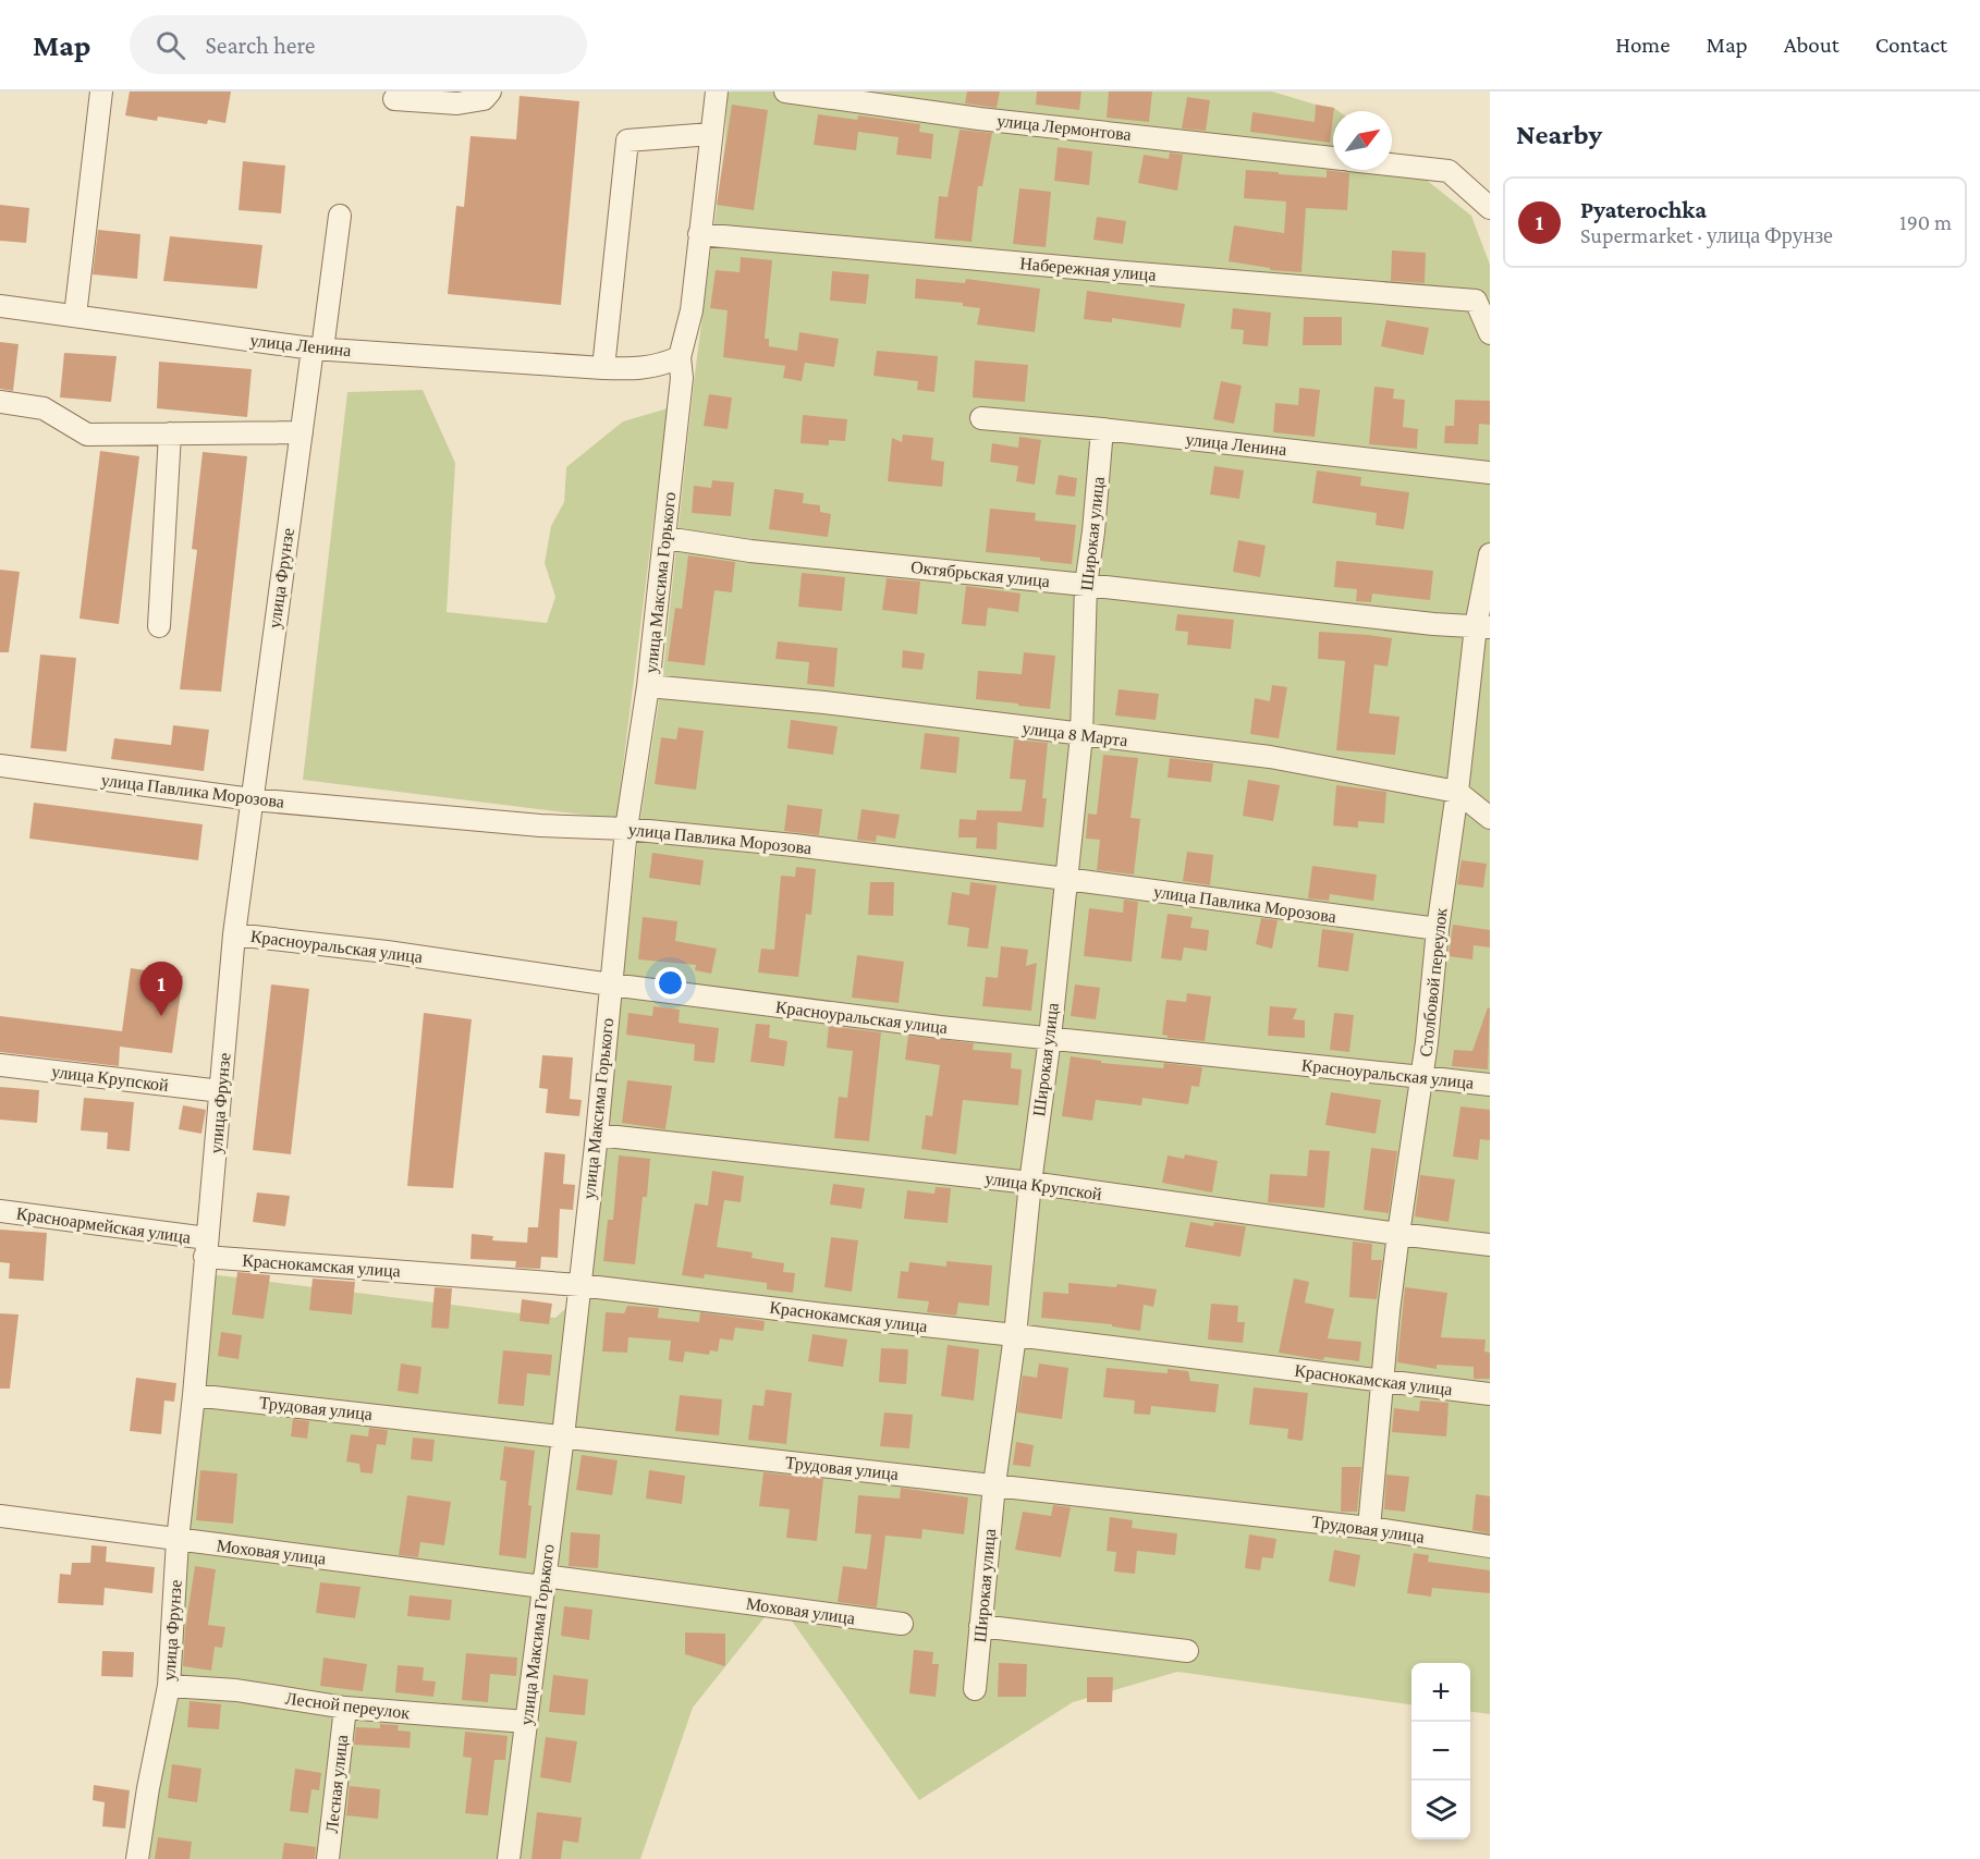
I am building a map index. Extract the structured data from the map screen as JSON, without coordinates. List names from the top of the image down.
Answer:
{
  "streets": {
    "street": [
      "улица Лермонтова",
      "Набережная улица",
      "улица Ленина",
      "Широкая улица",
      "Октябрьская улица",
      "улица Фрунзе",
      "улица Максима Горького",
      "улица 8 Марта",
      "улица Павлика Морозова",
      "Красноуральская улица",
      "Столбовой переулок",
      "улица Крупской",
      "Красноармейская улица",
      "Краснокамская улица",
      "Трудовая улица",
      "Моховая улица",
      "Лесной переулок",
      "Лесная улица"
    ]
  },
  "crossings": [
    ["Набережная улица", "улица Максима Горького"],
    ["улица Ленина", "Широкая улица"],
    ["улица Ленина", "улица Фрунзе"],
    ["Широкая улица", "Октябрьская улица"],
    ["Широкая улица", "улица 8 Марта"],
    ["Широкая улица", "улица Павлика Морозова"],
    ["Широкая улица", "Красноуральская улица"],
    ["Широкая улица", "улица Крупской"],
    ["Широкая улица", "Краснокамская улица"],
    ["Широкая улица", "Трудовая улица"],
    ["Октябрьская улица", "улица Максима Горького"],
    ["Октябрьская улица", "Столбовой переулок"],
    ["улица Фрунзе", "улица Павлика Морозова"],
    ["улица Фрунзе", "Красноуральская улица"],
    ["улица Фрунзе", "улица Крупской"],
    ["улица Фрунзе", "Красноармейская улица"],
    ["улица Фрунзе", "Краснокамская улица"],
    ["улица Фрунзе", "Трудовая улица"],
    ["улица Фрунзе", "Моховая улица"],
    ["улица Фрунзе", "Лесной переулок"],
    ["улица Максима Горького", "улица 8 Марта"],
    ["улица Максима Горького", "улица Павлика Морозова"],
    ["улица Максима Горького", "Красноуральская улица"],
    ["улица Максима Горького", "улица Крупской"],
    ["улица Максима Горького", "Краснокамская улица"],
    ["улица Максима Горького", "Трудовая улица"],
    ["улица Максима Горького", "Моховая улица"],
    ["улица Максима Горького", "Лесной переулок"],
    ["улица 8 Марта", "Столбовой переулок"],
    ["улица Павлика Морозова", "Столбовой переулок"],
    ["Красноуральская улица", "Столбовой переулок"],
    ["Столбовой переулок", "улица Крупской"],
    ["Столбовой переулок", "Краснокамская улица"],
    ["Столбовой переулок", "Трудовая улица"],
    ["Красноармейская улица", "Краснокамская улица"],
    ["Лесной переулок", "Лесная улица"]
  ],
  "north": "top right",
  "page": {
    "header": "Map",
    "search": "Search here",
    "nav": [
      "Home",
      "Map",
      "About",
      "Contact"
    ],
    "heading": "Nearby",
    "list": [
      {
        "mark": "1",
        "name": "Pyaterochka",
        "note": "Supermarket · улица Фрунзе",
        "value": "190 m"
      }
    ],
    "pins": "1",
    "map_buttons": ["+", "−"]
  }
}
